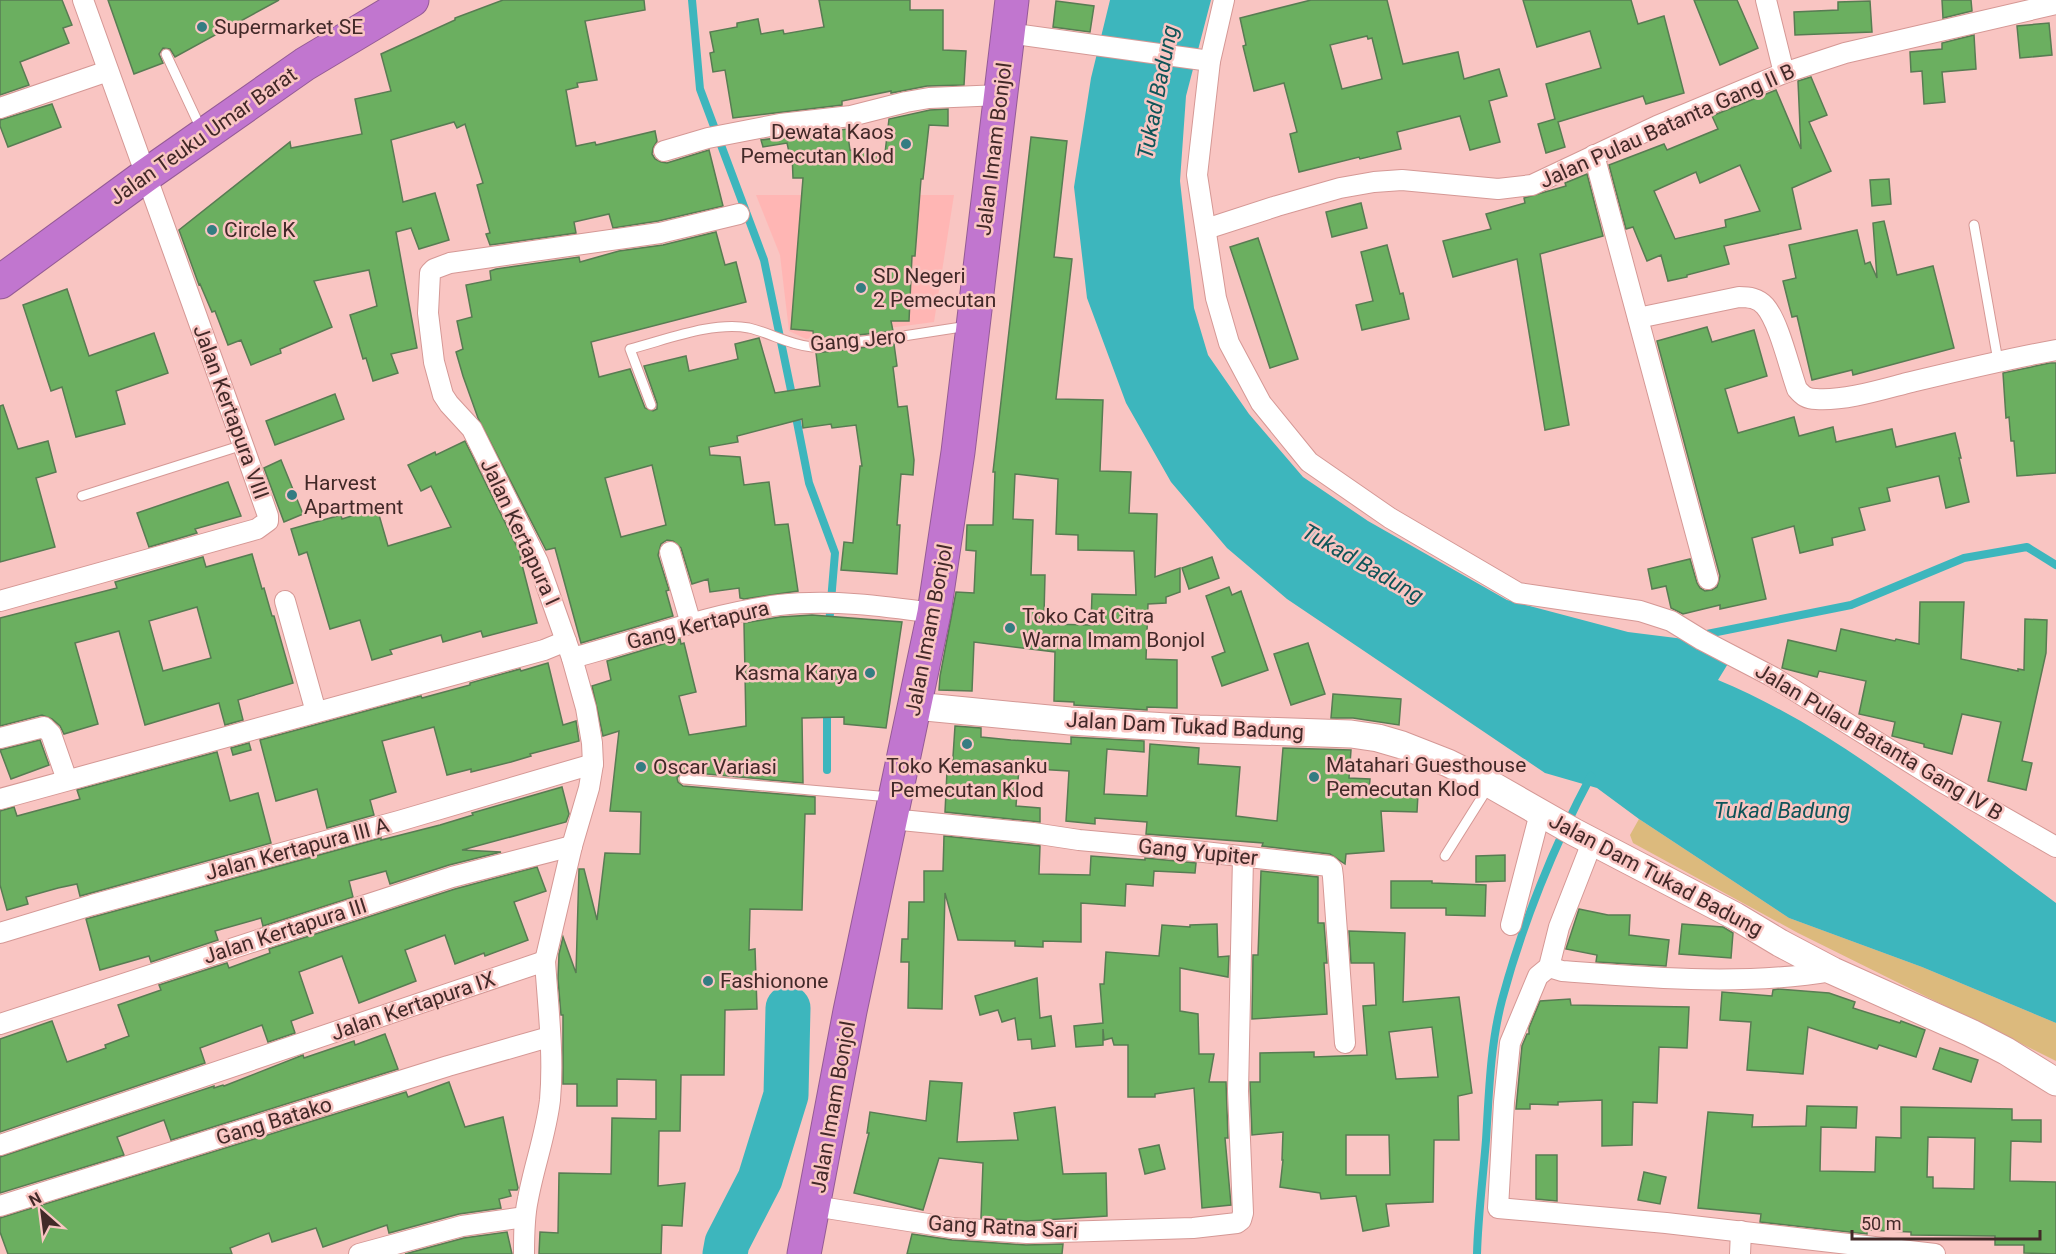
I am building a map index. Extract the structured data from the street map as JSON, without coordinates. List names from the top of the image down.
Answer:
{
  "streets": {
    "highway": ["Jalan Teuku Umar Barat", "Jalan Imam Bonjol"],
    "street": [
      "Jalan Pulau Batanta Gang II B",
      "Jalan Kertapura VIII",
      "Jalan Kertapura I",
      "Gang Kertapura",
      "Jalan Dam Tukad Badung",
      "Jalan Pulau Batanta Gang IV B",
      "Jalan Kertapura III A",
      "Gang Yupiter",
      "Jalan Kertapura III",
      "Jalan Kertapura IX",
      "Gang Batako",
      "Gang Ratna Sari"
    ],
    "lane": ["Gang Jero"]
  },
  "crossings": [
    ["Jalan Pulau Batanta Gang II B", "Jalan Pulau Batanta Gang IV B"],
    ["Jalan Teuku Umar Barat", "Jalan Kertapura VIII"],
    ["Jalan Imam Bonjol", "Gang Jero"],
    ["Jalan Imam Bonjol", "Gang Kertapura"],
    ["Jalan Imam Bonjol", "Jalan Dam Tukad Badung"],
    ["Jalan Imam Bonjol", "Gang Yupiter"],
    ["Jalan Imam Bonjol", "Gang Ratna Sari"],
    ["Jalan Kertapura I", "Gang Kertapura"],
    ["Gang Yupiter", "Gang Ratna Sari"]
  ],
  "water": ["Tukad Badung"],
  "places": [
    "Supermarket SE",
    "Dewata Kaos Pemecutan Klod",
    "Circle K",
    "SD Negeri 2 Pemecutan",
    "Harvest Apartment",
    "Toko Cat Citra Warna Imam Bonjol",
    "Kasma Karya",
    "Toko Kemasanku Pemecutan Klod",
    "Oscar Variasi",
    "Matahari Guesthouse Pemecutan Klod",
    "Fashionone"
  ],
  "scale_bar": "50 m",
  "north": "top left"
}
